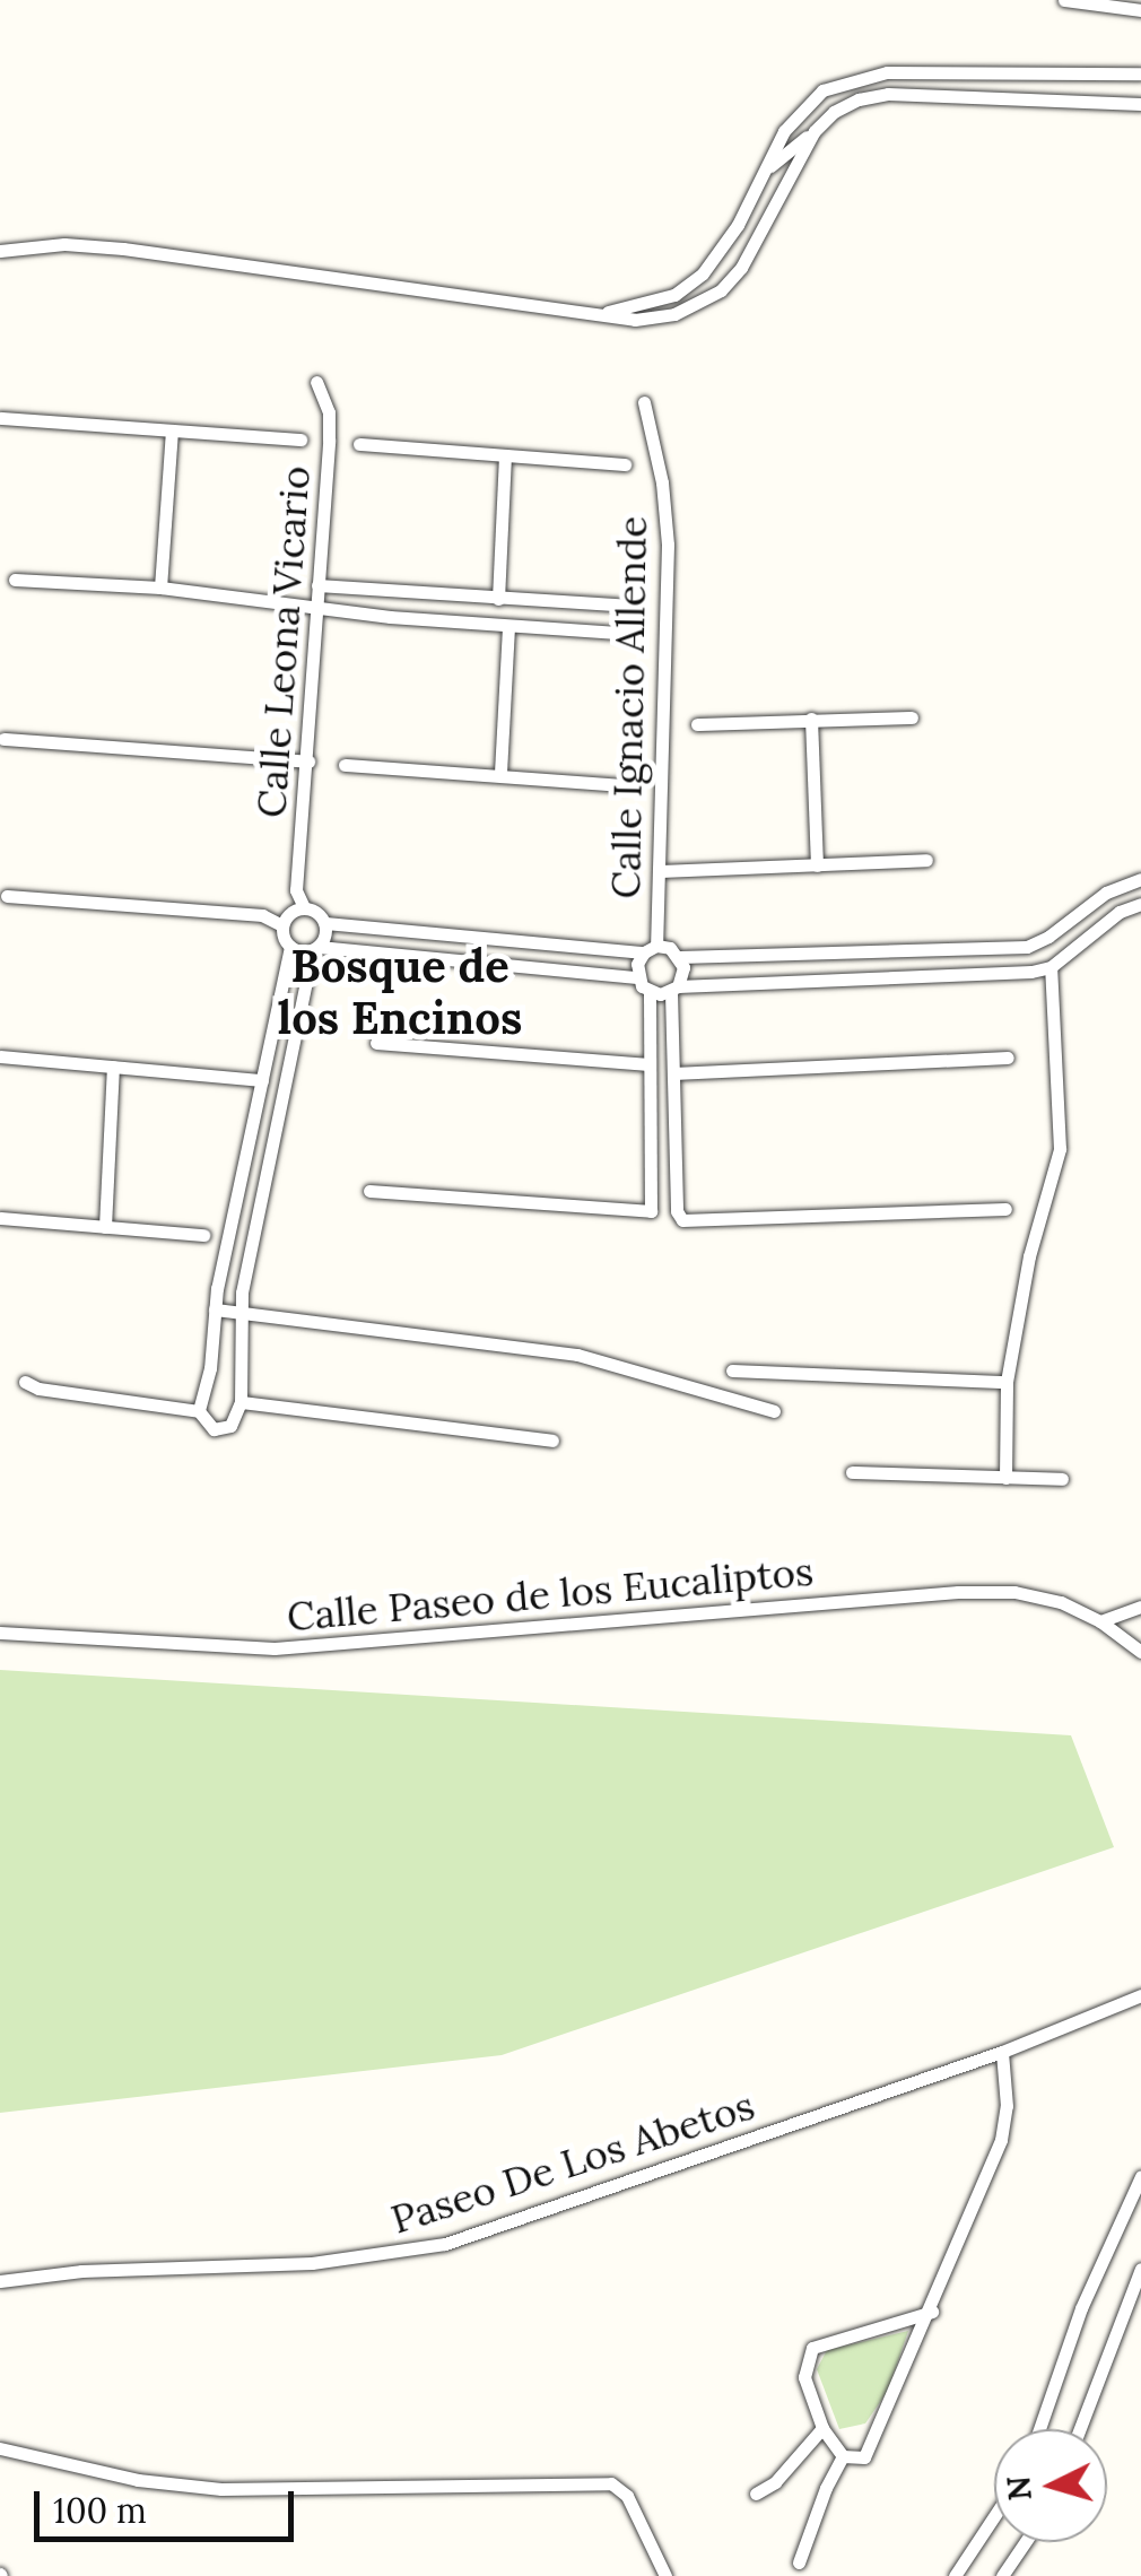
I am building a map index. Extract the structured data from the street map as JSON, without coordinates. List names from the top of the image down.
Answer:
{
  "streets": {
    "street": [
      "Calle Leona Vicario",
      "Calle Ignacio Allende",
      "Calle Paseo de los Eucaliptos",
      "Paseo De Los Abetos"
    ]
  },
  "districts": ["Bosque de los Encinos"],
  "scale_bar": "100 m",
  "north": "left"
}
